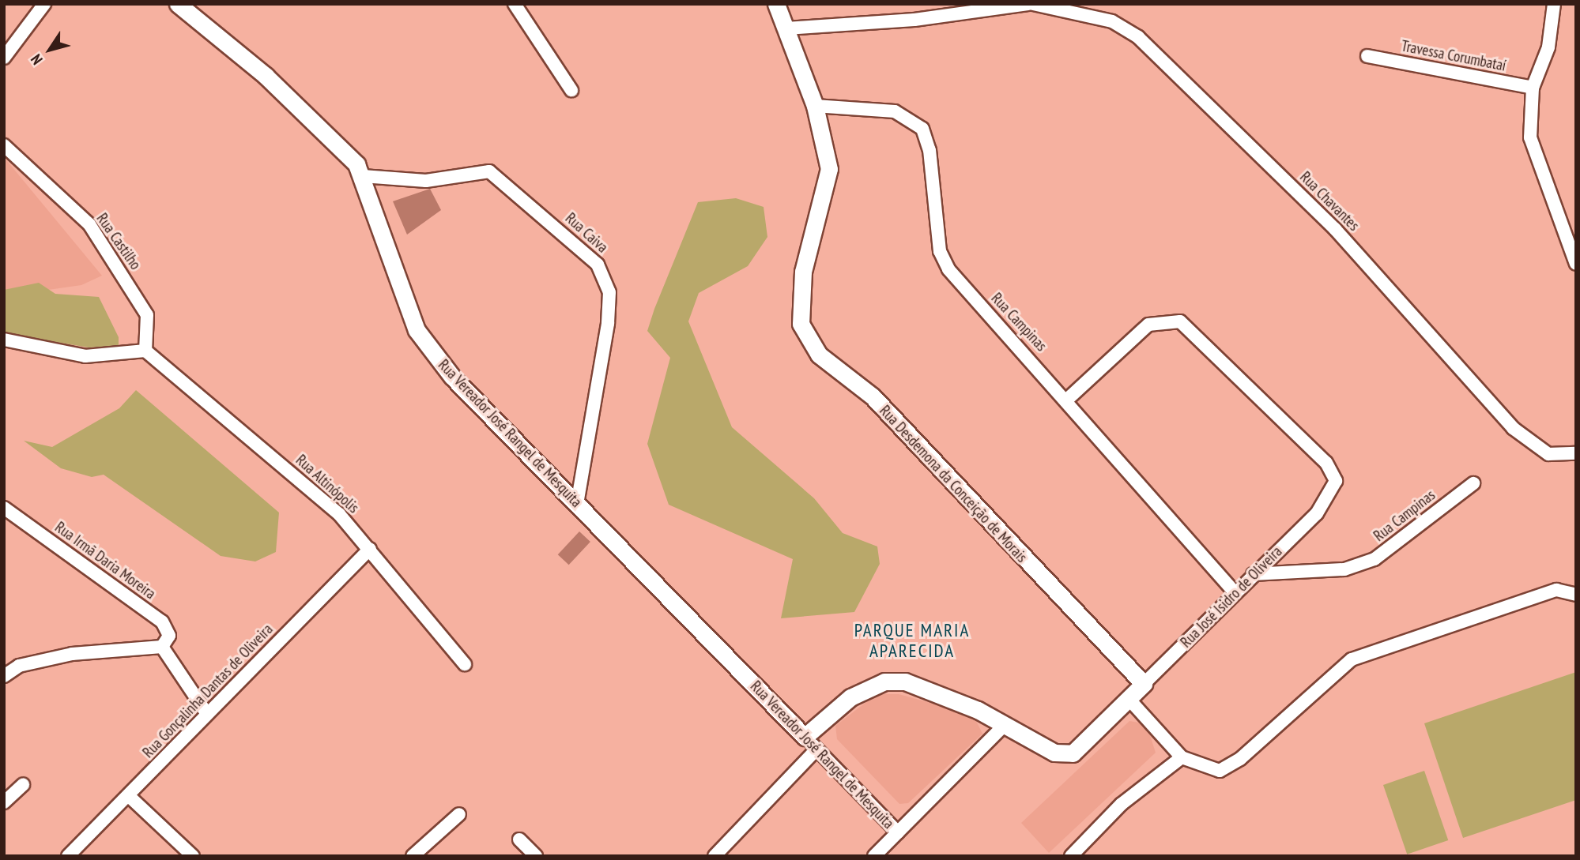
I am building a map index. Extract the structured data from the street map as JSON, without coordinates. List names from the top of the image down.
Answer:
{
  "streets": {
    "street": [
      "Travessa Corumbataí",
      "Rua Chavantes",
      "Rua Caiva",
      "Rua Castilho",
      "Rua Campinas",
      "Rua Vereador José Rangel de Mesquita",
      "Rua Altinópolis",
      "Rua Desdemona da Conceição de Morais",
      "Rua Irmã Daria Moreira",
      "Rua José Isidro de Oliveira",
      "Rua Gonçalinha Dantas de Oliveira"
    ]
  },
  "crossings": [
    ["Rua Caiva", "Rua Vereador José Rangel de Mesquita"],
    ["Rua Castilho", "Rua Altinópolis"],
    ["Rua Campinas", "Rua Desdemona da Conceição de Morais"],
    ["Rua Campinas", "Rua José Isidro de Oliveira"],
    ["Rua Vereador José Rangel de Mesquita", "Rua José Isidro de Oliveira"],
    ["Rua Altinópolis", "Rua Gonçalinha Dantas de Oliveira"],
    ["Rua Desdemona da Conceição de Morais", "Rua José Isidro de Oliveira"]
  ],
  "districts": ["PARQUE MARIA APARECIDA"],
  "north": "bottom left"
}
